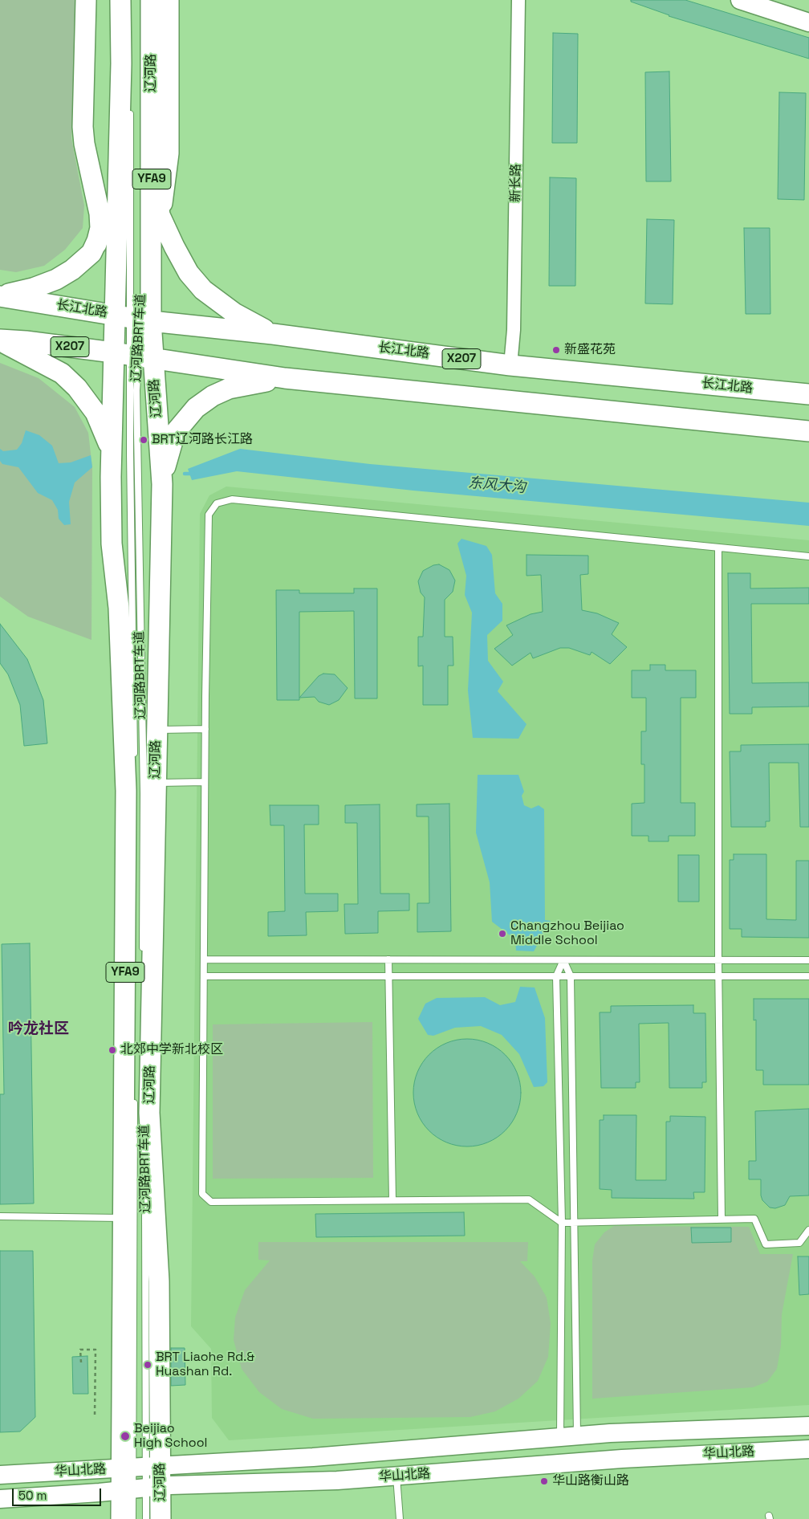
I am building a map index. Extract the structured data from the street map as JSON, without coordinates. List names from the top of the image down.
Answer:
{
  "streets": {
    "main road": [
      "辽河路",
      "YFA9",
      "长江北路",
      "X207",
      "华山北路"
    ],
    "street": ["新长路"],
    "lane": ["辽河路BRT车道"]
  },
  "crossings": [
    ["辽河路", "长江北路"],
    ["辽河路", "辽河路BRT车道"],
    ["辽河路", "X207"],
    ["辽河路", "华山北路"],
    ["新长路", "长江北路"],
    ["长江北路", "辽河路BRT车道"],
    ["辽河路BRT车道", "X207"],
    ["辽河路BRT车道", "华山北路"]
  ],
  "districts": ["吟龙社区"],
  "water": ["东风大沟"],
  "places": [
    "新盛花苑",
    "BRT辽河路长江路",
    "Changzhou Beijiao Middle School",
    "北郊中学新北校区",
    "BRT Liaohe Rd.& Huashan Rd.",
    "Beijiao High School",
    "华山路衡山路"
  ],
  "scale_bar": "50 m"
}
